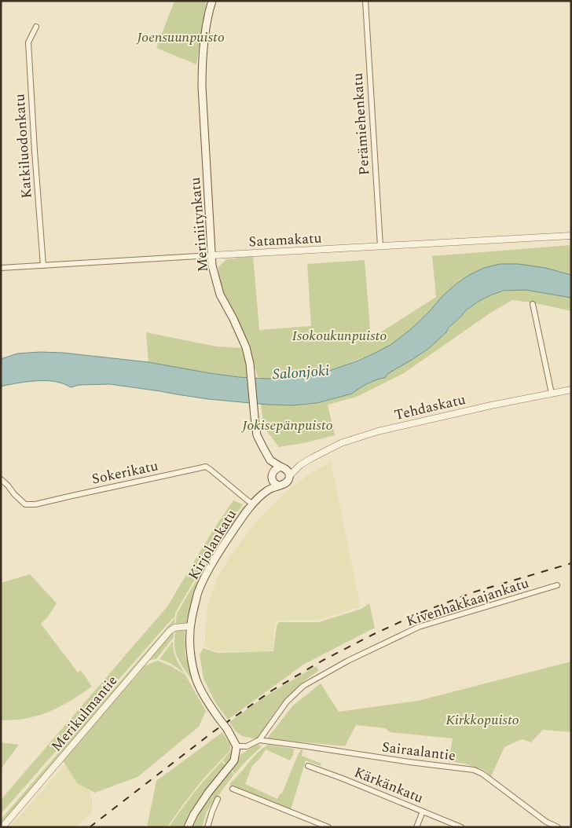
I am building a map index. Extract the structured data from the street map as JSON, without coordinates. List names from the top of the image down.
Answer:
{
  "streets": {
    "main road": ["Meriniitynkatu", "Kirjolankatu"],
    "street": [
      "Perämiehenkatu",
      "Katkiluodonkatu",
      "Satamakatu",
      "Tehdaskatu",
      "Sokerikatu",
      "Kivenhakkaajankatu",
      "Merikulmantie",
      "Sairaalantie",
      "Kärkänkatu"
    ]
  },
  "crossings": [
    ["Perämiehenkatu", "Satamakatu"],
    ["Katkiluodonkatu", "Satamakatu"],
    ["Meriniitynkatu", "Satamakatu"],
    ["Meriniitynkatu", "Tehdaskatu"],
    ["Meriniitynkatu", "Kirjolankatu"],
    ["Tehdaskatu", "Kirjolankatu"],
    ["Sokerikatu", "Kirjolankatu"],
    ["Kirjolankatu", "Merikulmantie"],
    ["Kivenhakkaajankatu", "Sairaalantie"]
  ],
  "water": ["Salonjoki"],
  "parks": [
    "Joensuunpuisto",
    "Isokoukunpuisto",
    "Jokisepänpuisto",
    "Kirkkopuisto"
  ]
}
